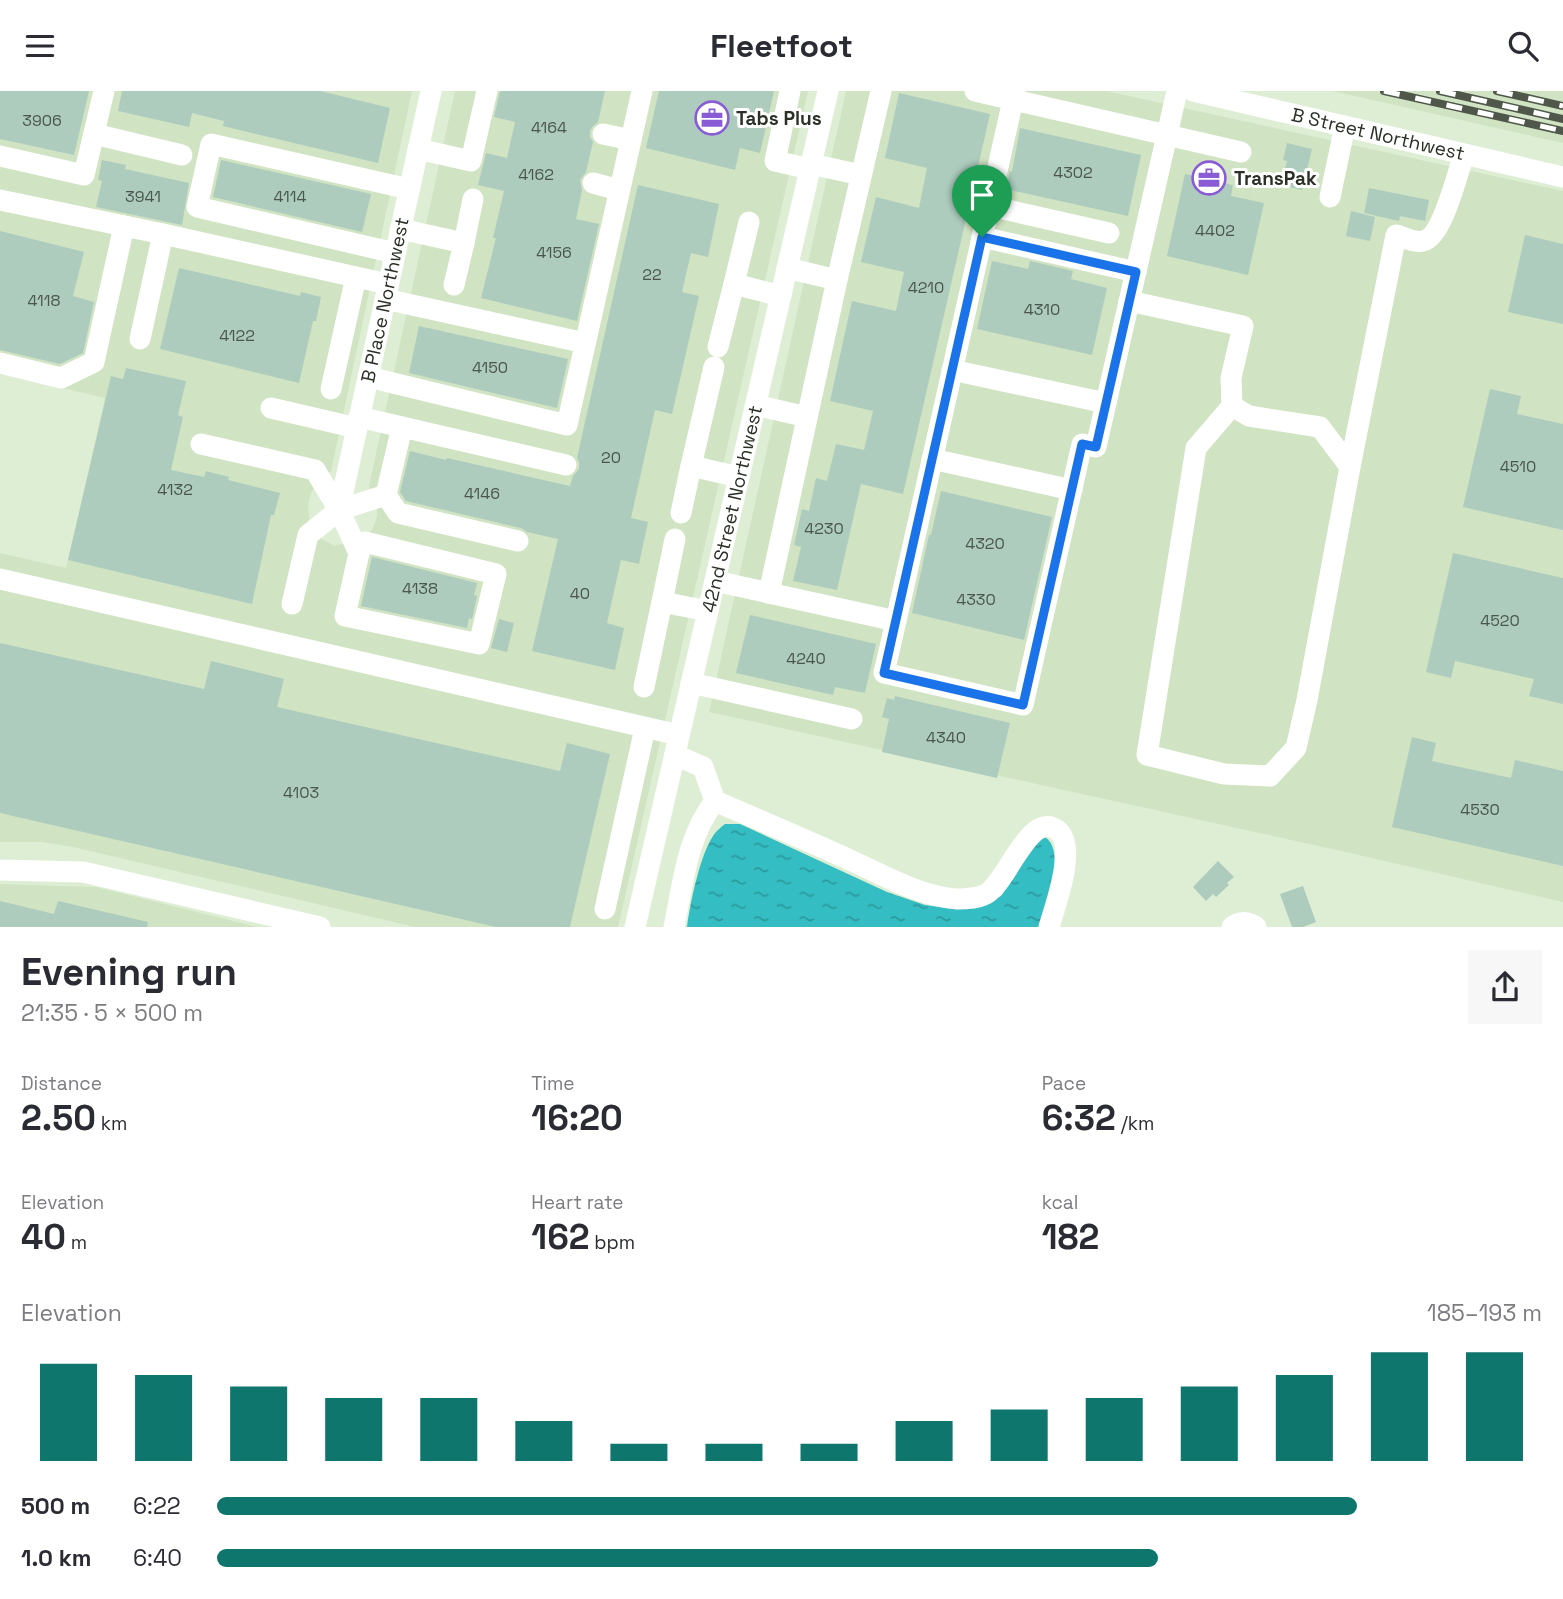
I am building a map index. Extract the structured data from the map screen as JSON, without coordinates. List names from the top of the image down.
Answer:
{
  "streets": {
    "street": ["B Street Northwest", "B Place Northwest", "42nd Street Northwest"]
  },
  "places": {
    "office": ["Tabs Plus", "TransPak"]
  },
  "house_numbers": [
    "3906",
    "4164",
    "4302",
    "4162",
    "3941",
    "4114",
    "4402",
    "4156",
    "22",
    "4210",
    "4118",
    "4310",
    "4122",
    "4150",
    "20",
    "4510",
    "4132",
    "4146",
    "4230",
    "4320",
    "4138",
    "40",
    "4330",
    "4520",
    "4240",
    "4340",
    "4103",
    "4530"
  ],
  "page": {
    "header": "Fleetfoot",
    "heading": ["Evening run", "21:35 · 5 × 500 m"],
    "stats": [
      ["Distance", "2.50 km"],
      ["Time", "16:20"],
      ["Pace", "6:32 /km"],
      ["Elevation", "40 m"],
      ["Heart rate", "162 bpm"],
      ["kcal", "182"]
    ],
    "chart": ["Elevation", "185–193 m"],
    "list": [
      {
        "name": "500 m",
        "note": "6:22"
      },
      {
        "name": "1.0 km",
        "note": "6:40"
      }
    ]
  }
}
